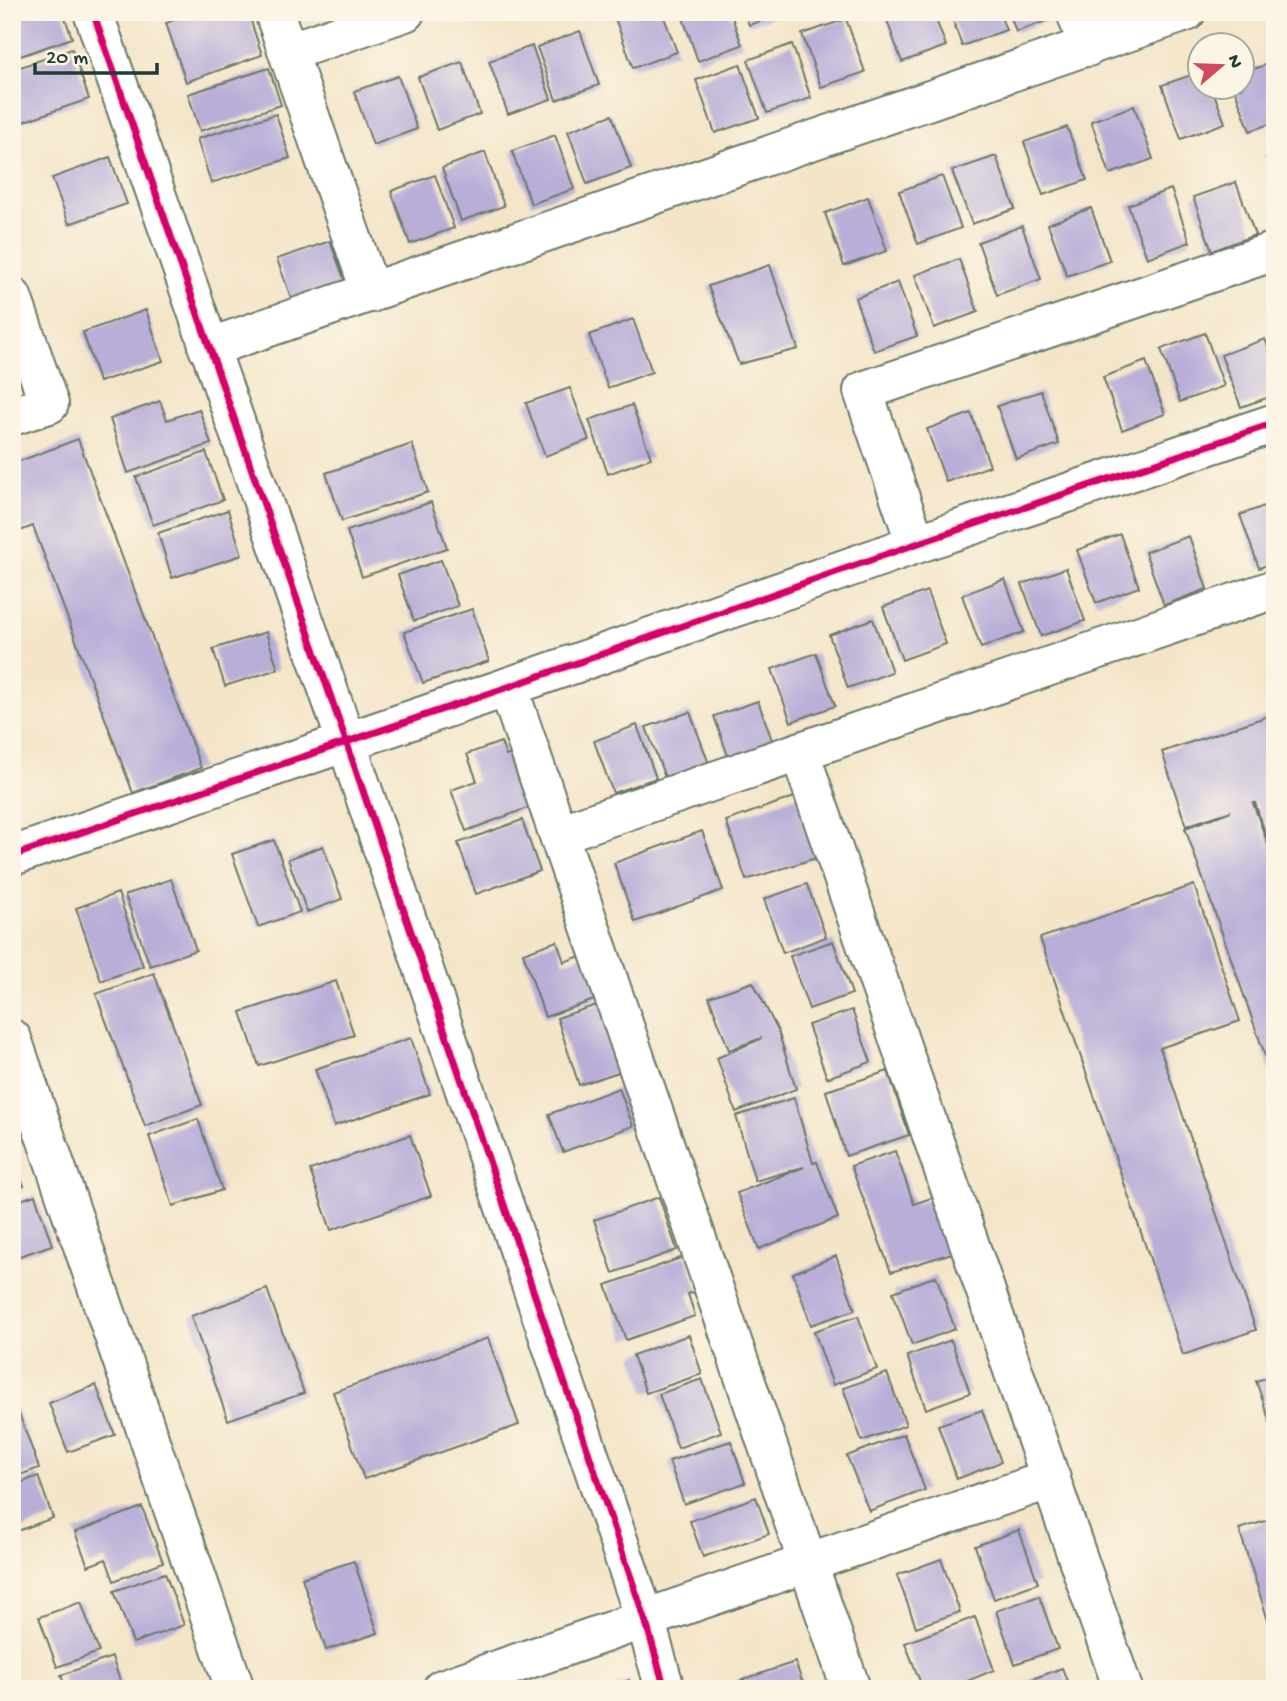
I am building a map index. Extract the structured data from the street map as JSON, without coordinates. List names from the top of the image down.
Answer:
{
  "scale_bar": "20 m",
  "north": "right"
}
